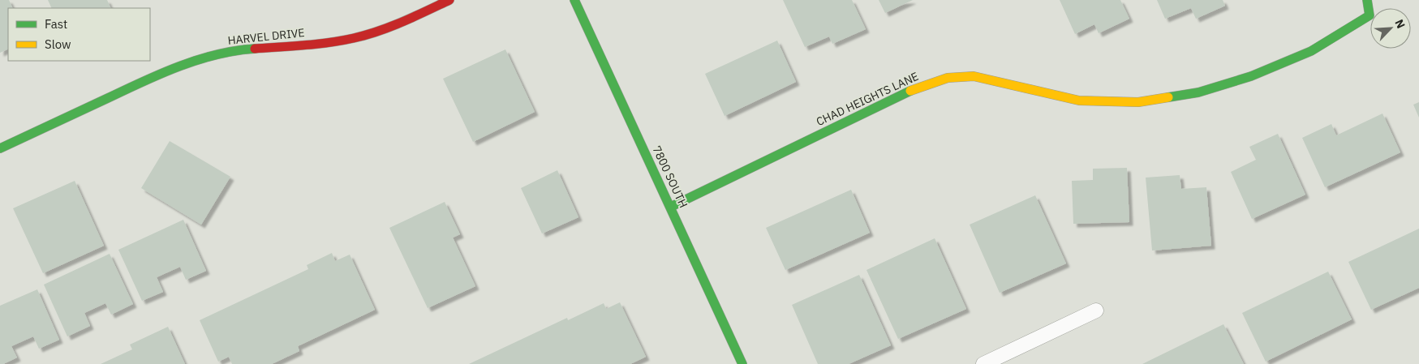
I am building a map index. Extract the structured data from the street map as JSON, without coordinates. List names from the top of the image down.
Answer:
{
  "streets": {
    "street": ["HARVEL DRIVE", "CHAD HEIGHTS LANE", "7800 SOUTH"]
  },
  "crossings": [
    ["CHAD HEIGHTS LANE", "7800 SOUTH"]
  ],
  "legend": ["Fast", "Slow"],
  "north": "top right"
}
